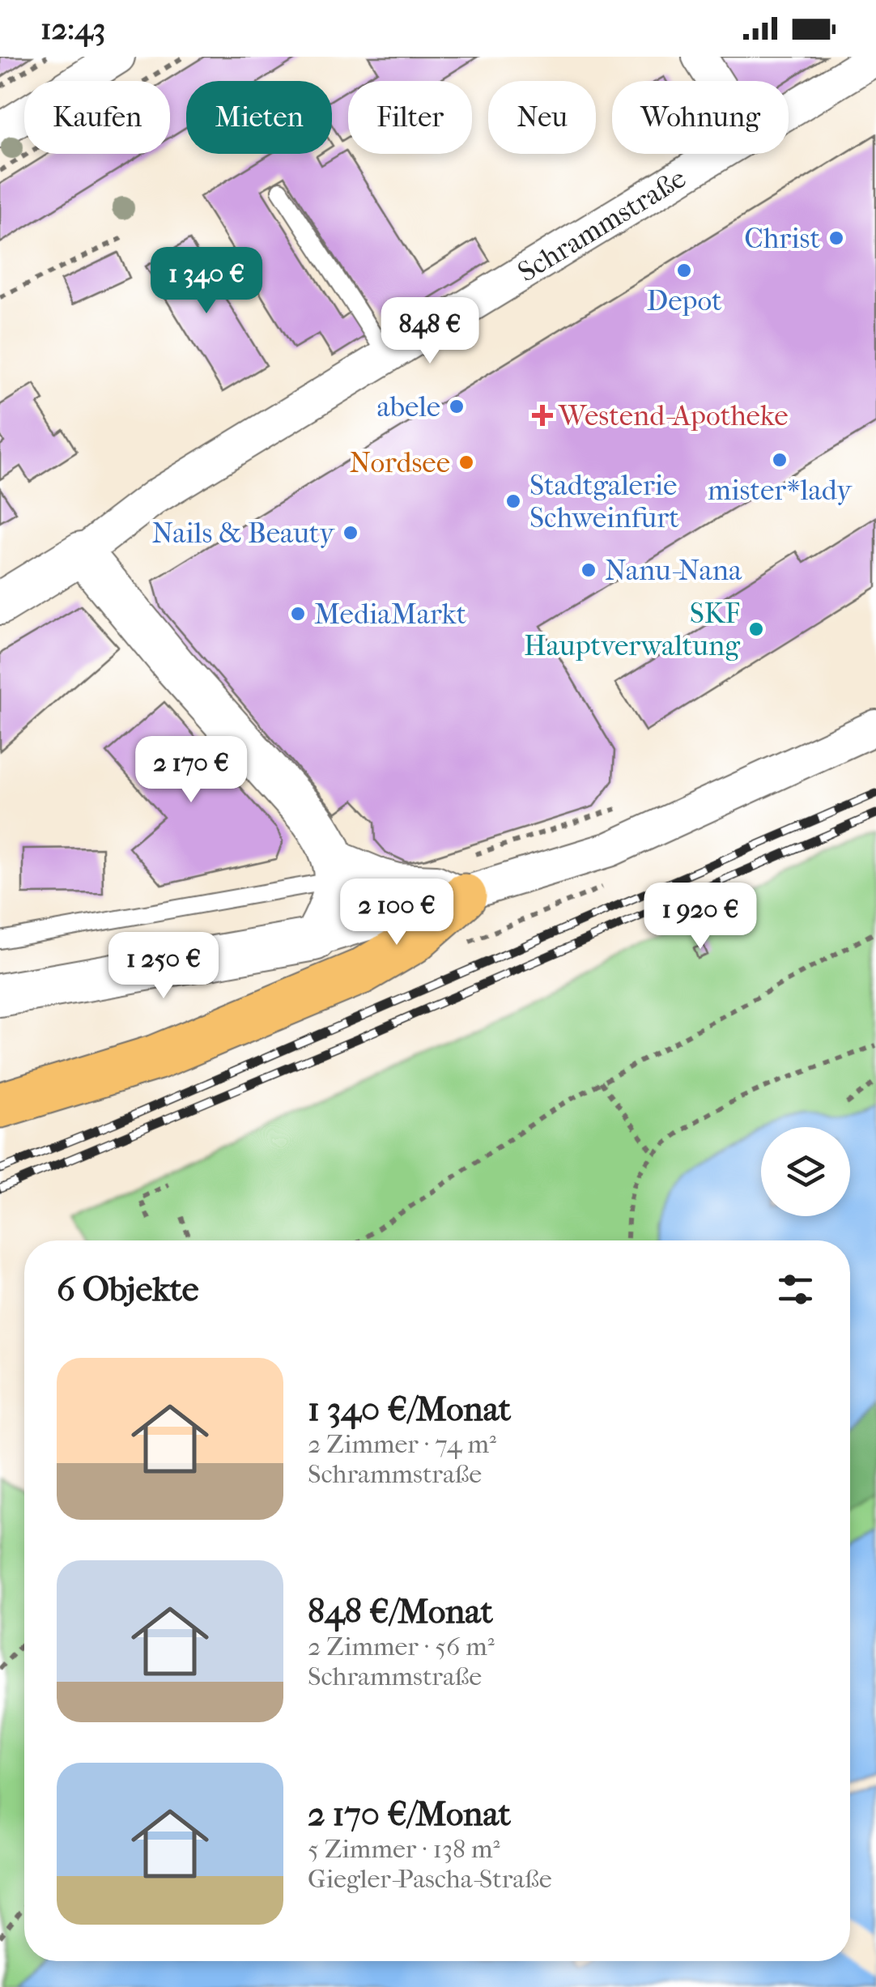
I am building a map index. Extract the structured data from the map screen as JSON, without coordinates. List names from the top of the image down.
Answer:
{
  "streets": {
    "street": ["Schrammstraße"]
  },
  "places": {
    "other": [
      "Christ",
      "Depot",
      "abele",
      "mister*lady",
      "Nordsee",
      "Stadtgalerie Schweinfurt",
      "Nails & Beauty",
      "Nanu-Nana",
      "MediaMarkt",
      "SKF Hauptverwaltung"
    ],
    "health": ["Westend-Apotheke"]
  },
  "page": {
    "status": "12:43",
    "chip": [
      "Kaufen",
      "Mieten",
      "Filter",
      "Neu",
      "Wohnung"
    ],
    "price": [
      "1 340 €",
      "848 €",
      "2 170 €",
      "2 100 €",
      "1 920 €",
      "1 250 €"
    ],
    "heading": "6 Objekte",
    "list": [
      {
        "name": "1 340 €/Monat",
        "note": "2 Zimmer · 74 m² · Schrammstraße"
      },
      {
        "name": "848 €/Monat",
        "note": "2 Zimmer · 56 m² · Schrammstraße"
      },
      {
        "name": "2 170 €/Monat",
        "note": "5 Zimmer · 138 m² · Giegler-Pascha-Straße"
      }
    ]
  }
}
